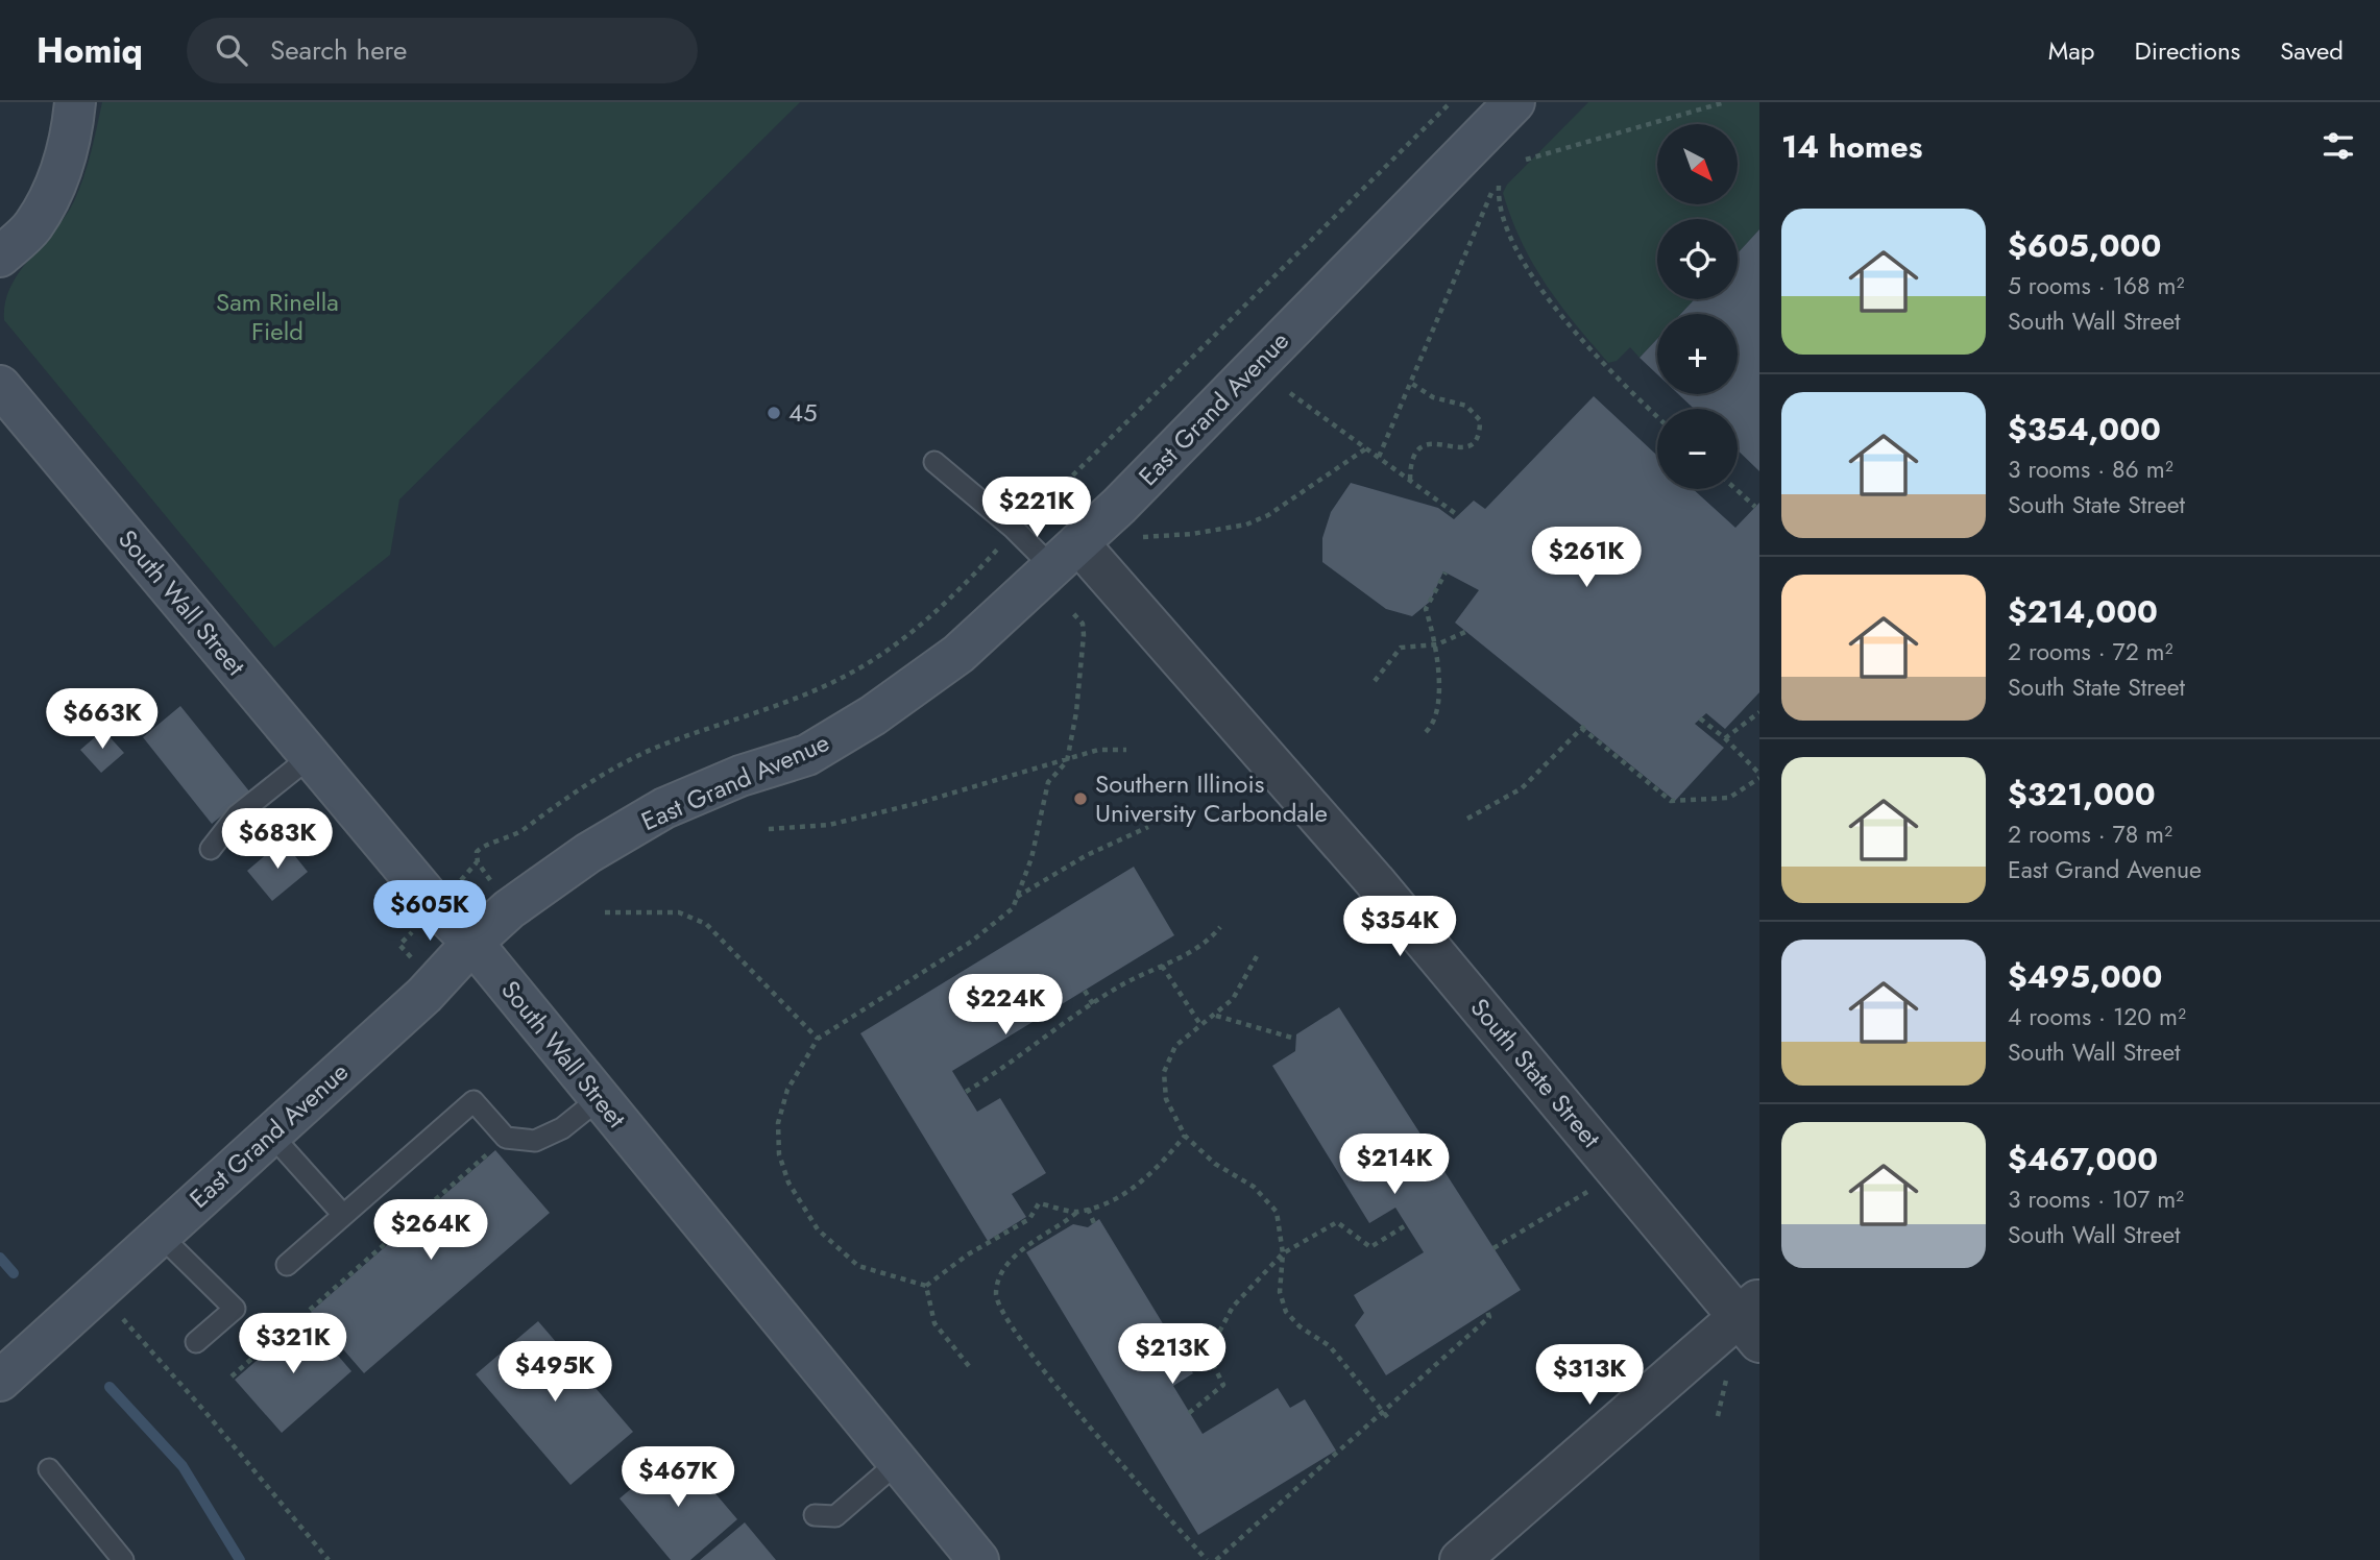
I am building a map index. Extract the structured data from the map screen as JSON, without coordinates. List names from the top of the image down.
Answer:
{
  "streets": {
    "main road": ["East Grand Avenue", "South Wall Street"],
    "street": ["South State Street"]
  },
  "crossings": [
    ["East Grand Avenue", "South Wall Street"],
    ["East Grand Avenue", "South State Street"]
  ],
  "parks": ["Sam Rinella Field"],
  "places": ["45", "Southern Illinois University Carbondale"],
  "north": "bottom right",
  "page": {
    "header": "Homiq",
    "search": "Search here",
    "nav": ["Map", "Directions", "Saved"],
    "heading": "14 homes",
    "map_buttons": ["+", "−"],
    "list": [
      {
        "name": "$605,000",
        "note": "5 rooms · 168 m² · South Wall Street"
      },
      {
        "name": "$354,000",
        "note": "3 rooms · 86 m² · South State Street"
      },
      {
        "name": "$214,000",
        "note": "2 rooms · 72 m² · South State Street"
      },
      {
        "name": "$321,000",
        "note": "2 rooms · 78 m² · East Grand Avenue"
      },
      {
        "name": "$495,000",
        "note": "4 rooms · 120 m² · South Wall Street"
      },
      {
        "name": "$467,000",
        "note": "3 rooms · 107 m² · South Wall Street"
      }
    ],
    "price": [
      "$221K",
      "$261K",
      "$663K",
      "$683K",
      "$605K",
      "$354K",
      "$224K",
      "$214K",
      "$264K",
      "$321K",
      "$213K",
      "$495K",
      "$313K",
      "$467K"
    ]
  }
}
